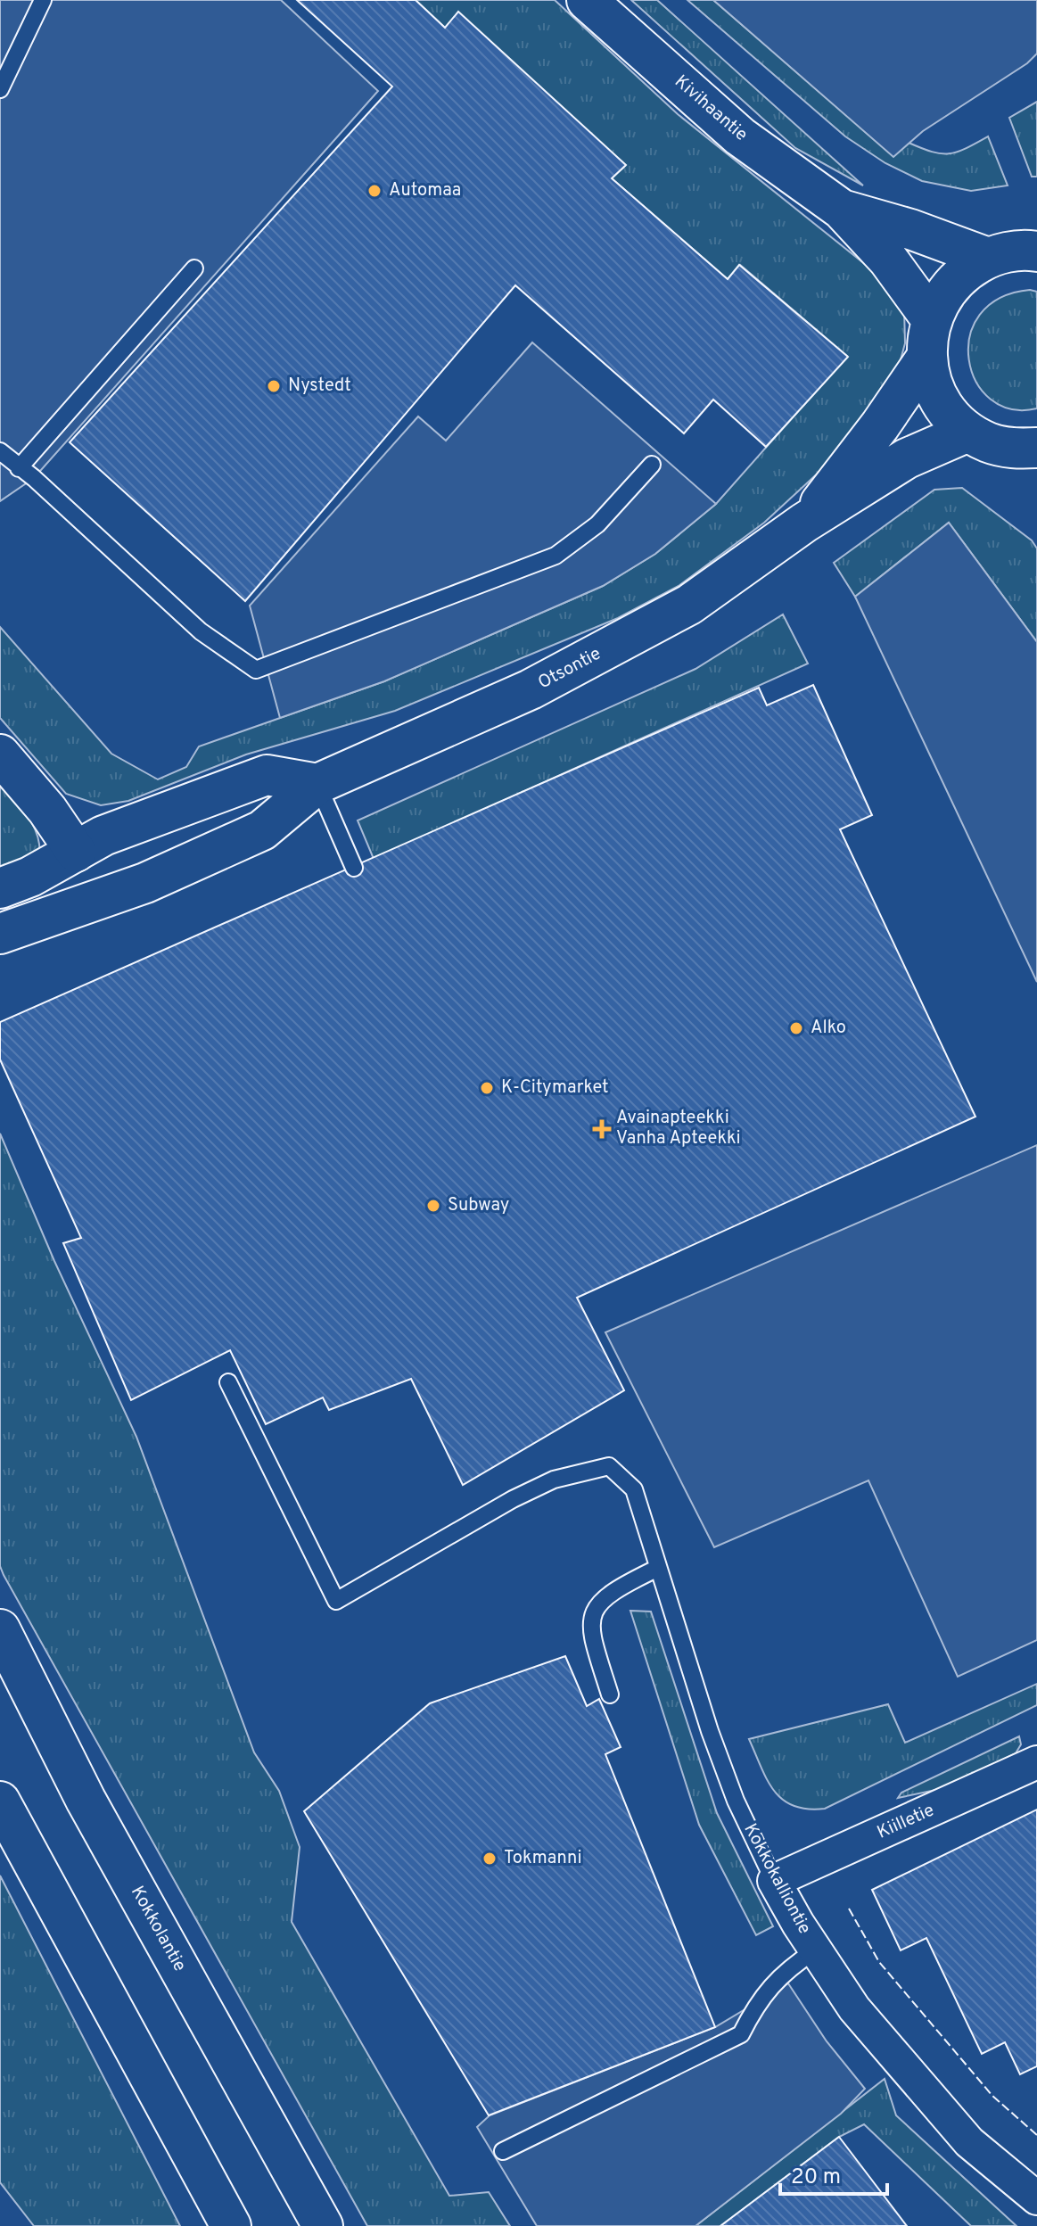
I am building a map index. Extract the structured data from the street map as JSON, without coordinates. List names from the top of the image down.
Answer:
{
  "streets": {
    "main road": ["Kivihaantie", "Otsontie", "Kokkolantie"],
    "street": ["Kiilletie", "Kokkokalliontie"]
  },
  "crossings": [
    ["Kiilletie", "Kokkokalliontie"]
  ],
  "places": {
    "other": [
      "Automaa",
      "Nystedt",
      "Alko",
      "K-Citymarket",
      "Subway",
      "Tokmanni"
    ],
    "health": ["Avainapteekki Vanha Apteekki"]
  },
  "scale_bar": "20 m"
}
